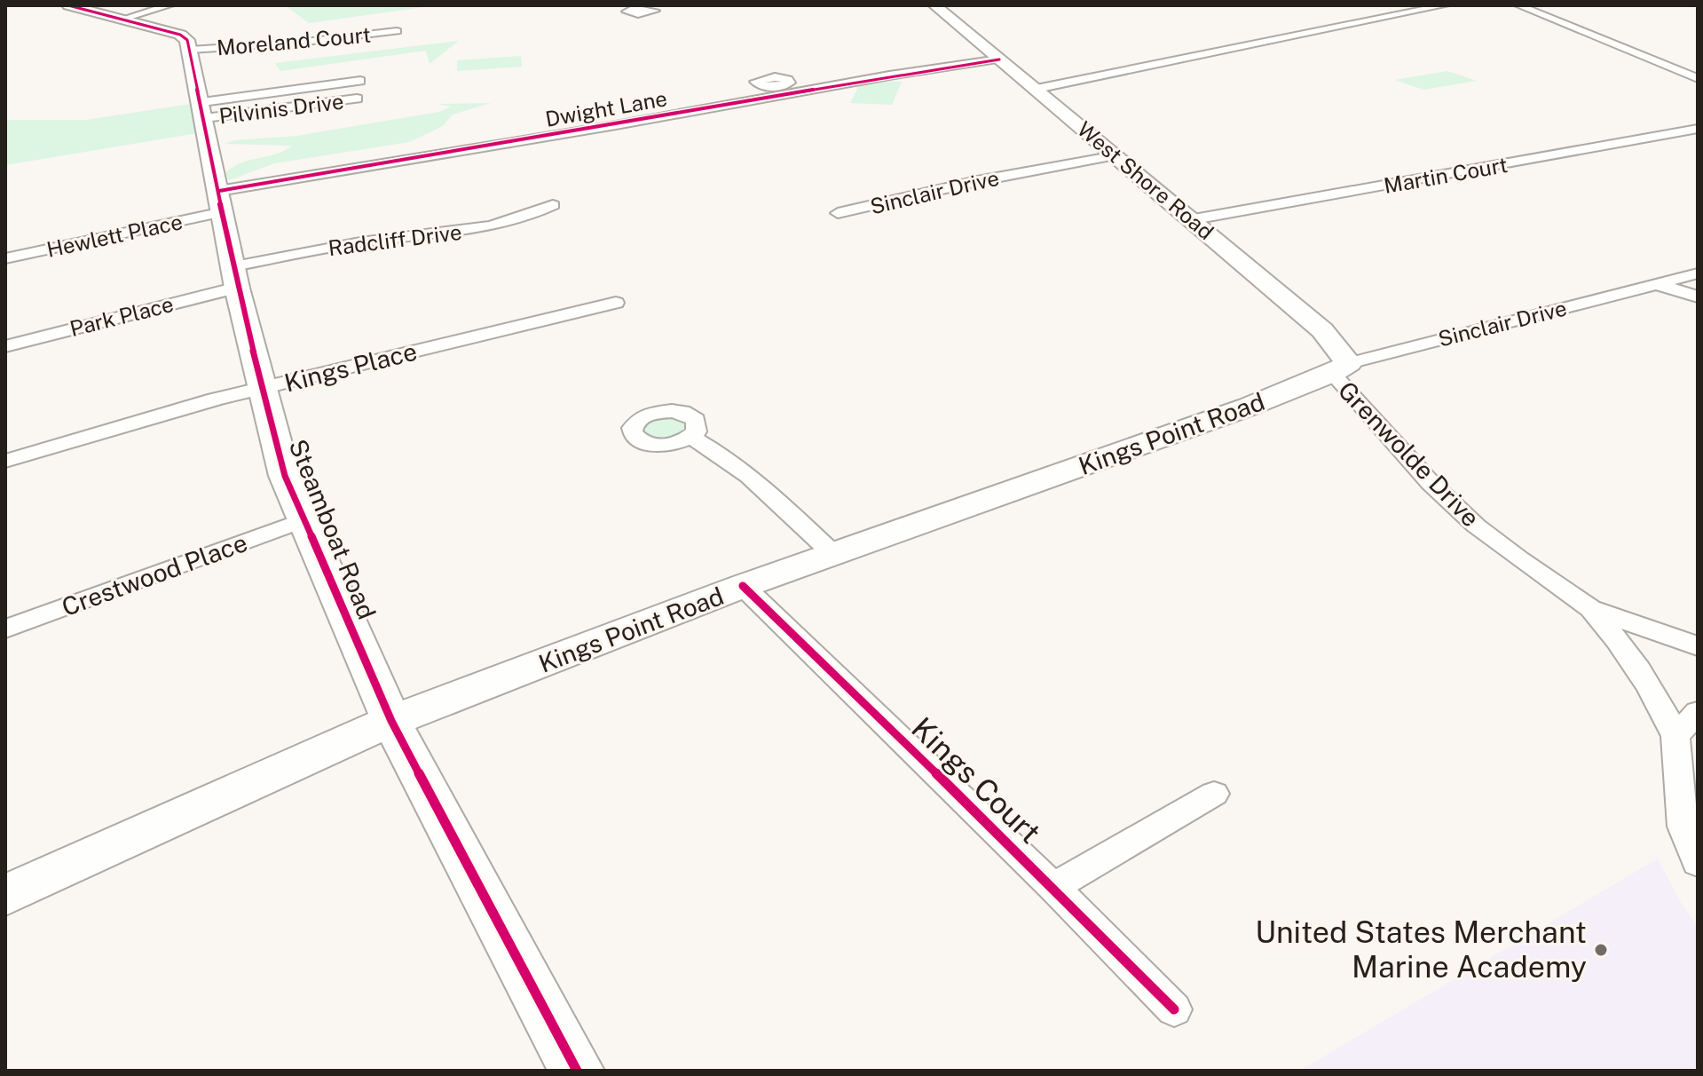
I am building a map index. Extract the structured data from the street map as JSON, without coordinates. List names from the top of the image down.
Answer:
{
  "streets": {
    "main road": ["West Shore Road", "Kings Point Road", "Steamboat Road"],
    "street": [
      "Moreland Court",
      "Pilvinis Drive",
      "Dwight Lane",
      "Martin Court",
      "Sinclair Drive",
      "Hewlett Place",
      "Radcliff Drive",
      "Park Place",
      "Kings Place",
      "Grenwolde Drive",
      "Crestwood Place",
      "Kings Court"
    ]
  },
  "crossings": [
    ["Moreland Court", "Steamboat Road"],
    ["Pilvinis Drive", "Steamboat Road"],
    ["Dwight Lane", "West Shore Road"],
    ["Dwight Lane", "Hewlett Place"],
    ["Dwight Lane", "Steamboat Road"],
    ["Martin Court", "West Shore Road"],
    ["West Shore Road", "Sinclair Drive"],
    ["West Shore Road", "Kings Point Road"],
    ["West Shore Road", "Grenwolde Drive"],
    ["Sinclair Drive", "Kings Point Road"],
    ["Sinclair Drive", "Grenwolde Drive"],
    ["Hewlett Place", "Steamboat Road"],
    ["Radcliff Drive", "Park Place"],
    ["Radcliff Drive", "Steamboat Road"],
    ["Park Place", "Steamboat Road"],
    ["Kings Place", "Steamboat Road"],
    ["Kings Point Road", "Grenwolde Drive"],
    ["Kings Point Road", "Steamboat Road"],
    ["Kings Point Road", "Kings Court"],
    ["Steamboat Road", "Crestwood Place"]
  ],
  "places": ["United States Merchant Marine Academy"]
}
